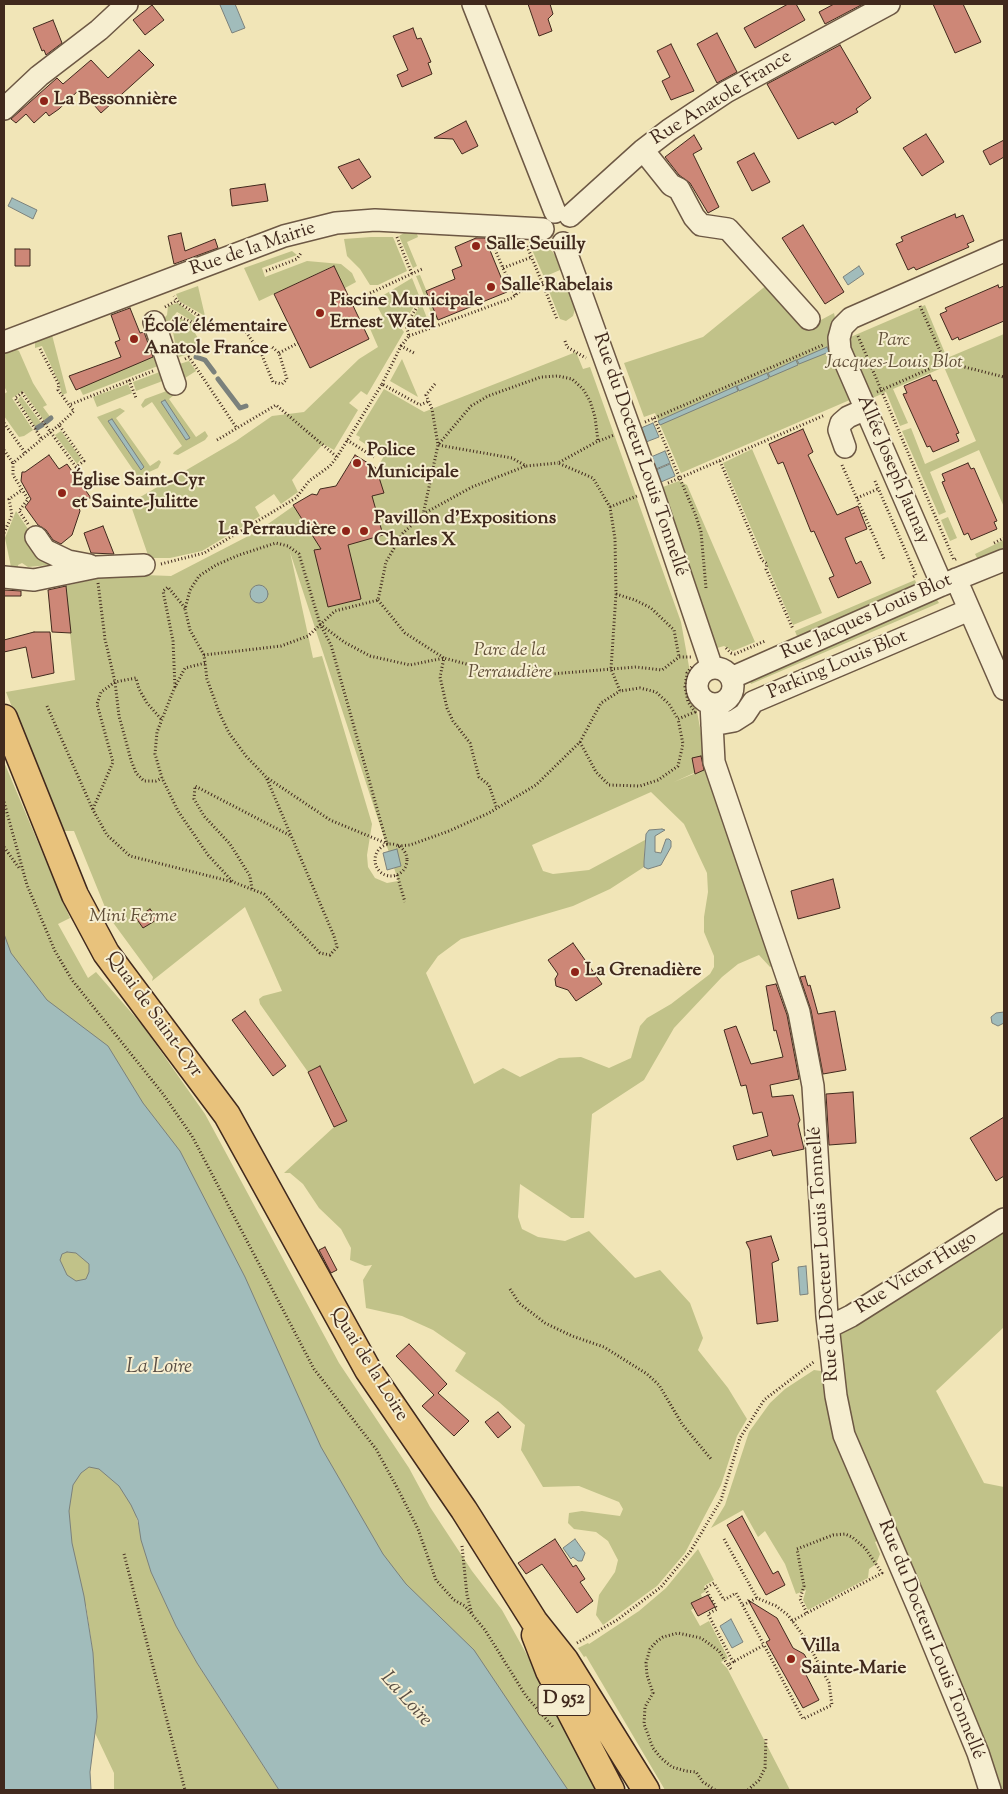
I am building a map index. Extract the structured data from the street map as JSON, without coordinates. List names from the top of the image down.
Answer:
{
  "streets": {
    "main road": ["Quai de Saint-Cyr", "Quai de la Loire", "D 952"],
    "street": [
      "Rue Anatole France",
      "Rue de la Mairie",
      "Rue du Docteur Louis Tonnellé",
      "Allée Joseph Jaunay",
      "Rue Jacques Louis Blot",
      "Parking Louis Blot",
      "Rue Victor Hugo"
    ]
  },
  "crossings": [
    ["Rue Anatole France", "Rue de la Mairie"],
    ["Rue Anatole France", "Rue du Docteur Louis Tonnellé"],
    ["Rue de la Mairie", "Rue du Docteur Louis Tonnellé"],
    ["Rue du Docteur Louis Tonnellé", "Rue Jacques Louis Blot"],
    ["Rue du Docteur Louis Tonnellé", "Parking Louis Blot"],
    ["Rue du Docteur Louis Tonnellé", "Rue Victor Hugo"],
    ["Allée Joseph Jaunay", "Rue Jacques Louis Blot"],
    ["Allée Joseph Jaunay", "Parking Louis Blot"],
    ["Quai de Saint-Cyr", "Quai de la Loire"]
  ],
  "water": ["La Loire"],
  "parks": ["Parc Jacques-Louis Blot", "Parc de la Perraudière", "Mini Ferme"],
  "places": [
    "La Bessonnière",
    "Salle Seuilly",
    "Salle Rabelais",
    "Piscine Municipale Ernest Watel",
    "École élémentaire Anatole France",
    "Police Municipale",
    "Église Saint-Cyr et Sainte-Julitte",
    "La Perraudière",
    "Pavillon d'Expositions Charles X",
    "La Grenadière",
    "Villa Sainte-Marie"
  ]
}
